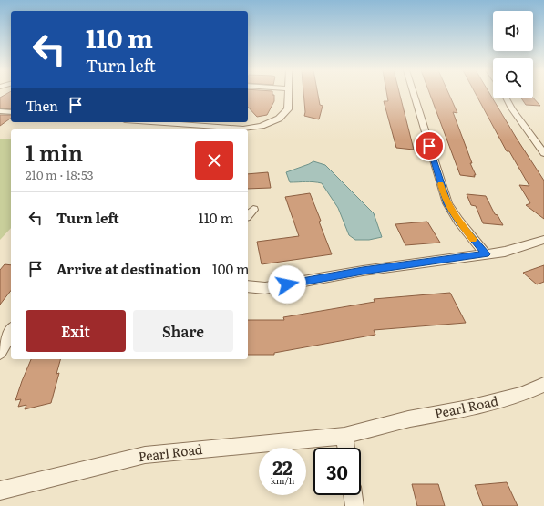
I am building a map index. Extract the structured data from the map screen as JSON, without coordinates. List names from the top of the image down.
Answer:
{
  "streets": {
    "street": ["Pearl Road"]
  },
  "page": {
    "turn": ["110 m", "Turn left"],
    "then": "Then",
    "heading": ["1 min", "210 m · 18:53"],
    "list": [
      {
        "name": "Turn left",
        "value": "110 m"
      },
      {
        "name": "Arrive at destination",
        "value": "100 m"
      }
    ],
    "buttons": ["Exit", "Share"],
    "speed": "22 km/h",
    "limit": "30"
  }
}
